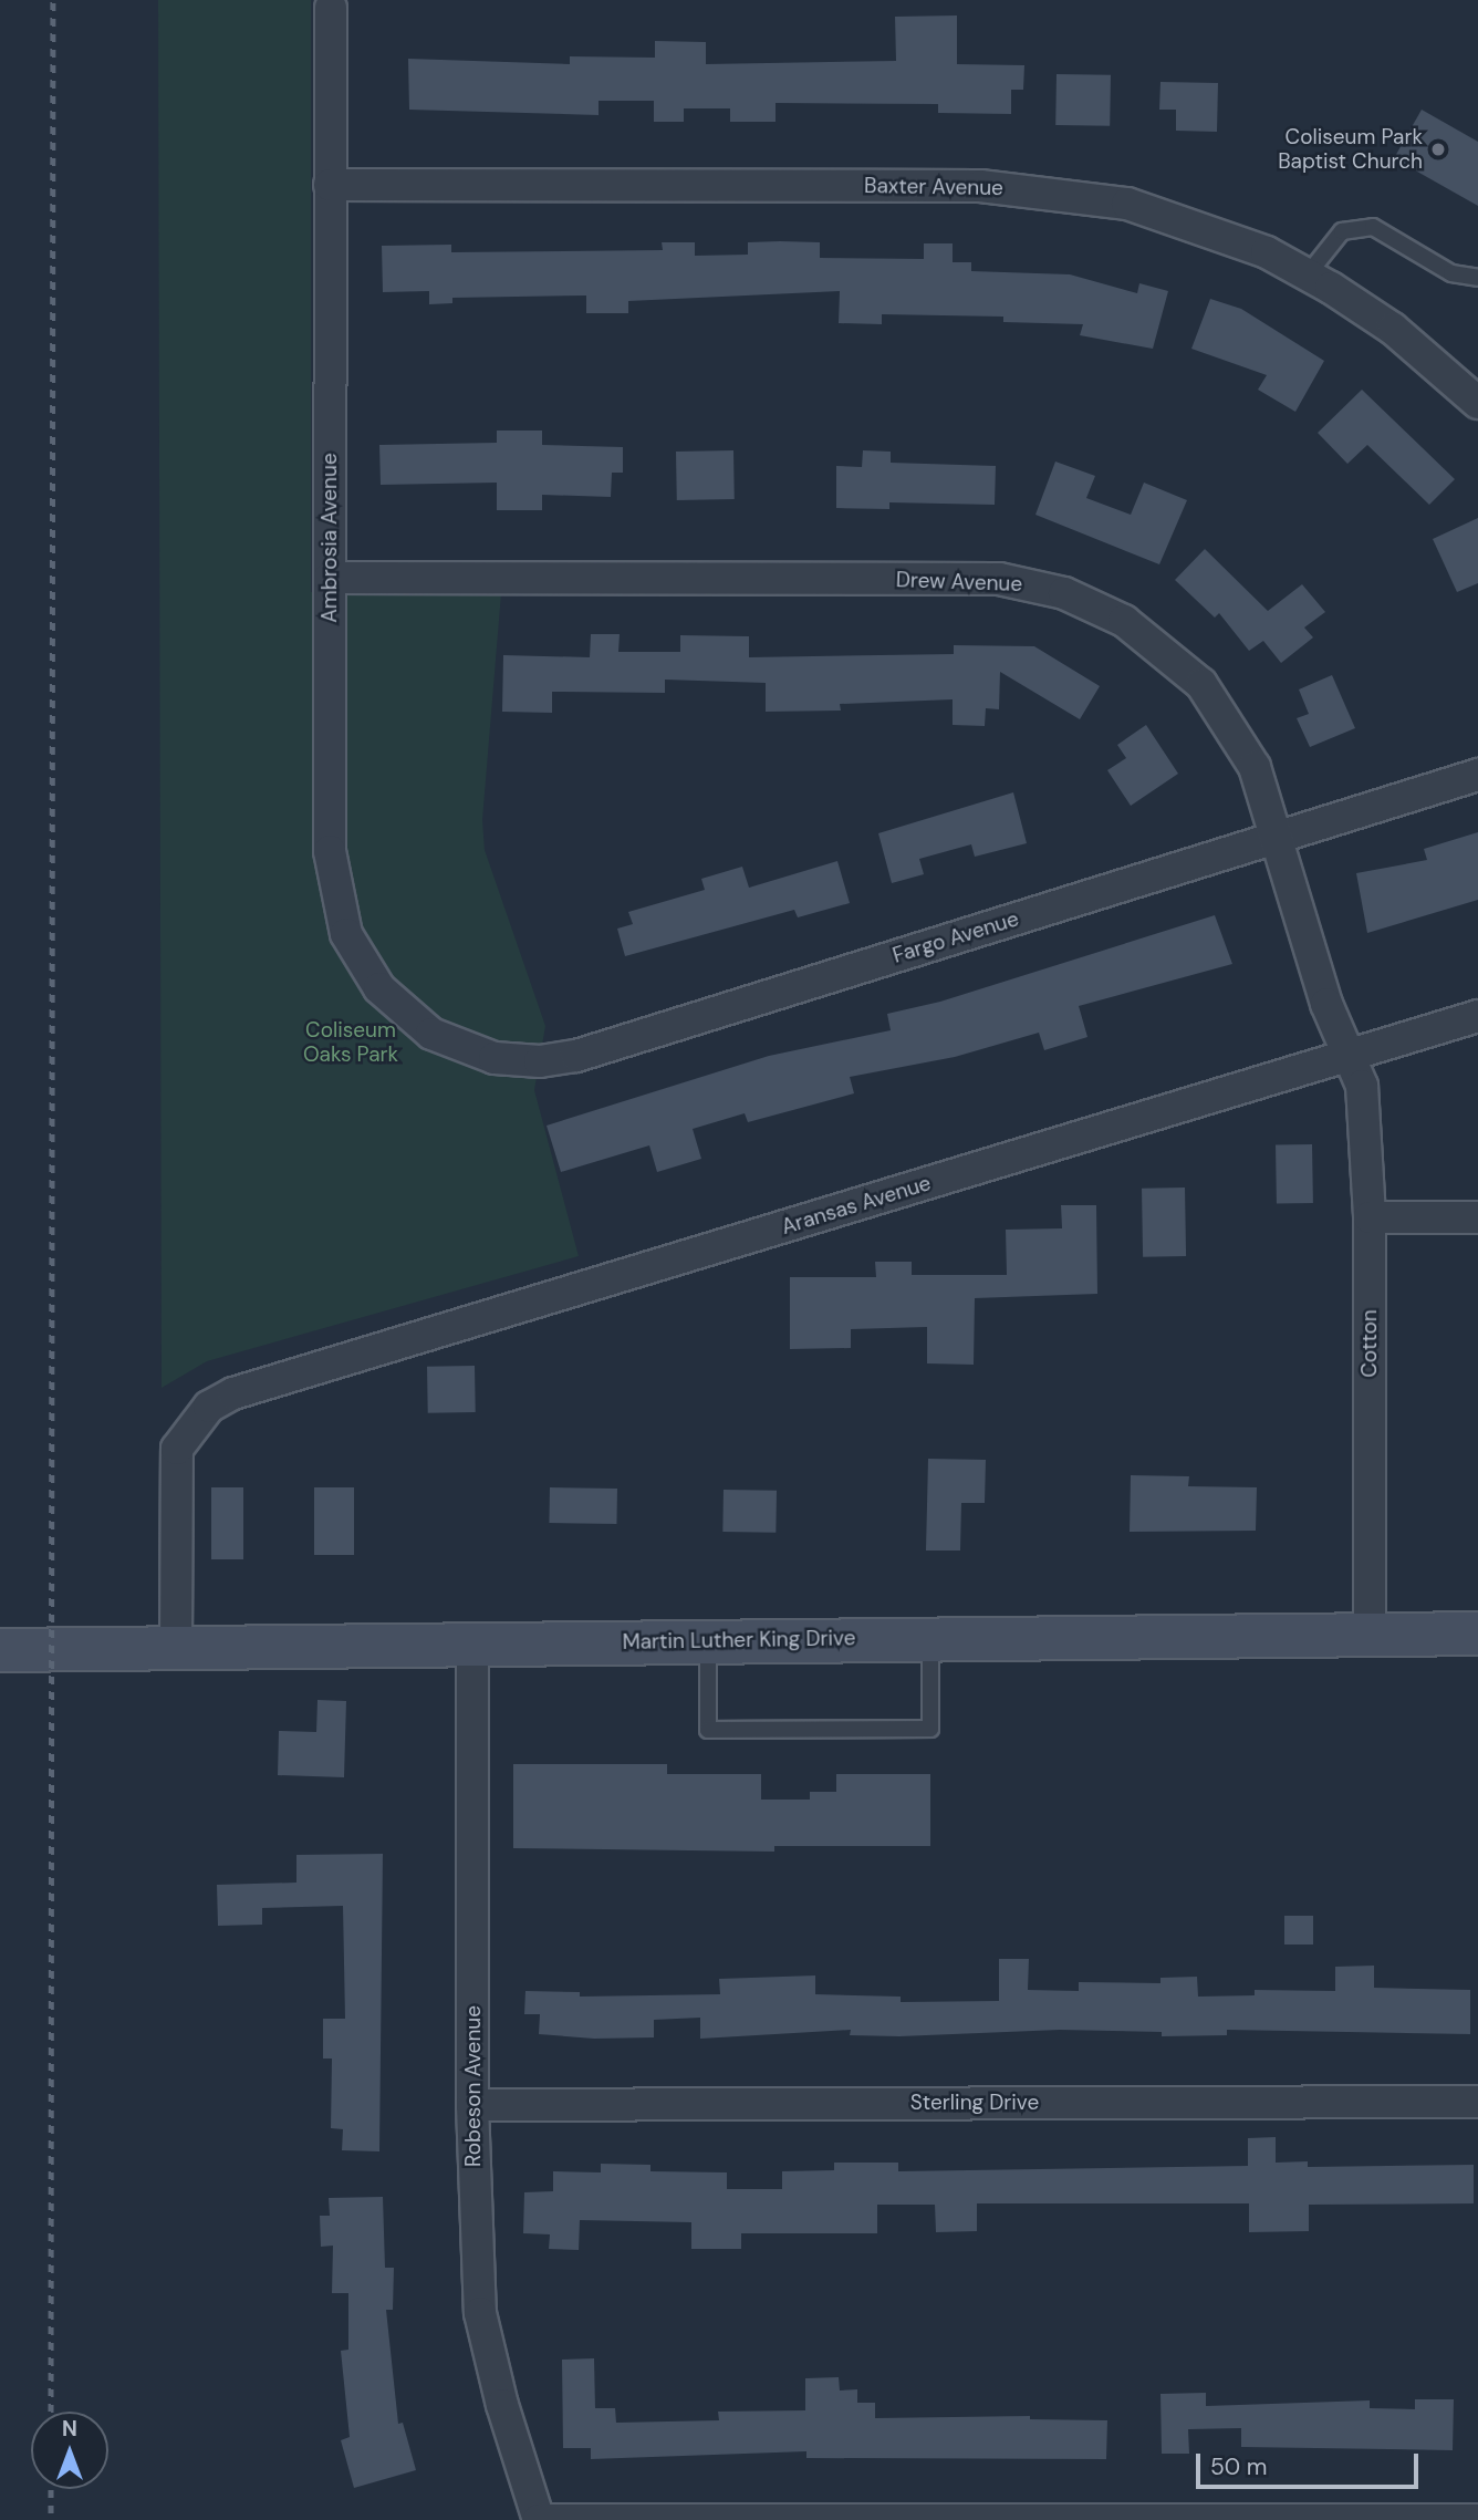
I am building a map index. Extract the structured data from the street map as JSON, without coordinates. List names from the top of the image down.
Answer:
{
  "streets": {
    "main road": ["Martin Luther King Drive"],
    "street": [
      "Baxter Avenue",
      "Ambrosia Avenue",
      "Drew Avenue",
      "Fargo Avenue",
      "Aransas Avenue",
      "Cotton",
      "Robeson Avenue",
      "Sterling Drive"
    ]
  },
  "crossings": [
    ["Baxter Avenue", "Ambrosia Avenue"],
    ["Ambrosia Avenue", "Drew Avenue"],
    ["Ambrosia Avenue", "Fargo Avenue"],
    ["Drew Avenue", "Fargo Avenue"],
    ["Drew Avenue", "Aransas Avenue"],
    ["Drew Avenue", "Cotton"],
    ["Aransas Avenue", "Cotton"],
    ["Aransas Avenue", "Martin Luther King Drive"],
    ["Cotton", "Martin Luther King Drive"],
    ["Martin Luther King Drive", "Robeson Avenue"],
    ["Robeson Avenue", "Sterling Drive"]
  ],
  "parks": ["Coliseum Oaks Park"],
  "places": ["Coliseum Park Baptist Church"],
  "scale_bar": "50 m",
  "north": "top"
}
